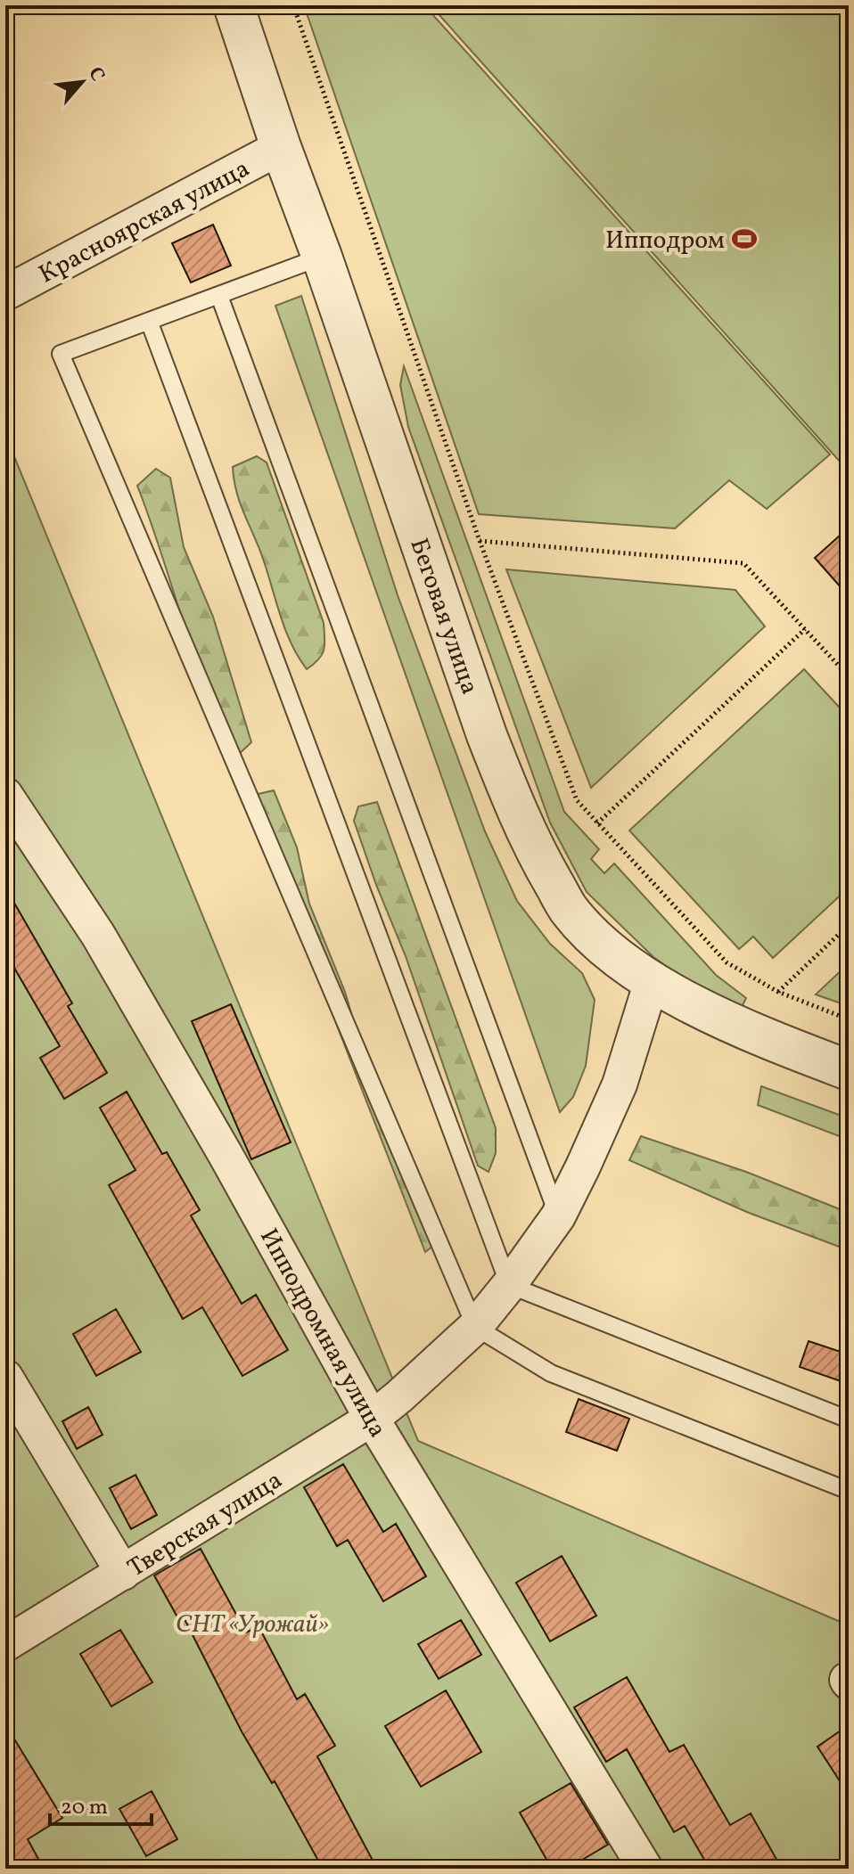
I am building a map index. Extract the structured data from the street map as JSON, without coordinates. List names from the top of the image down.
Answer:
{
  "streets": {
    "street": [
      "Красноярская улица",
      "Беговая улица",
      "Ипподромная улица",
      "Тверская улица"
    ]
  },
  "crossings": [
    ["Красноярская улица", "Беговая улица"],
    ["Беговая улица", "Тверская улица"],
    ["Ипподромная улица", "Тверская улица"]
  ],
  "parks": ["СНТ «Урожай»"],
  "places": {
    "sports": ["Ипподром"]
  },
  "scale_bar": "20 m",
  "north": "top right"
}
